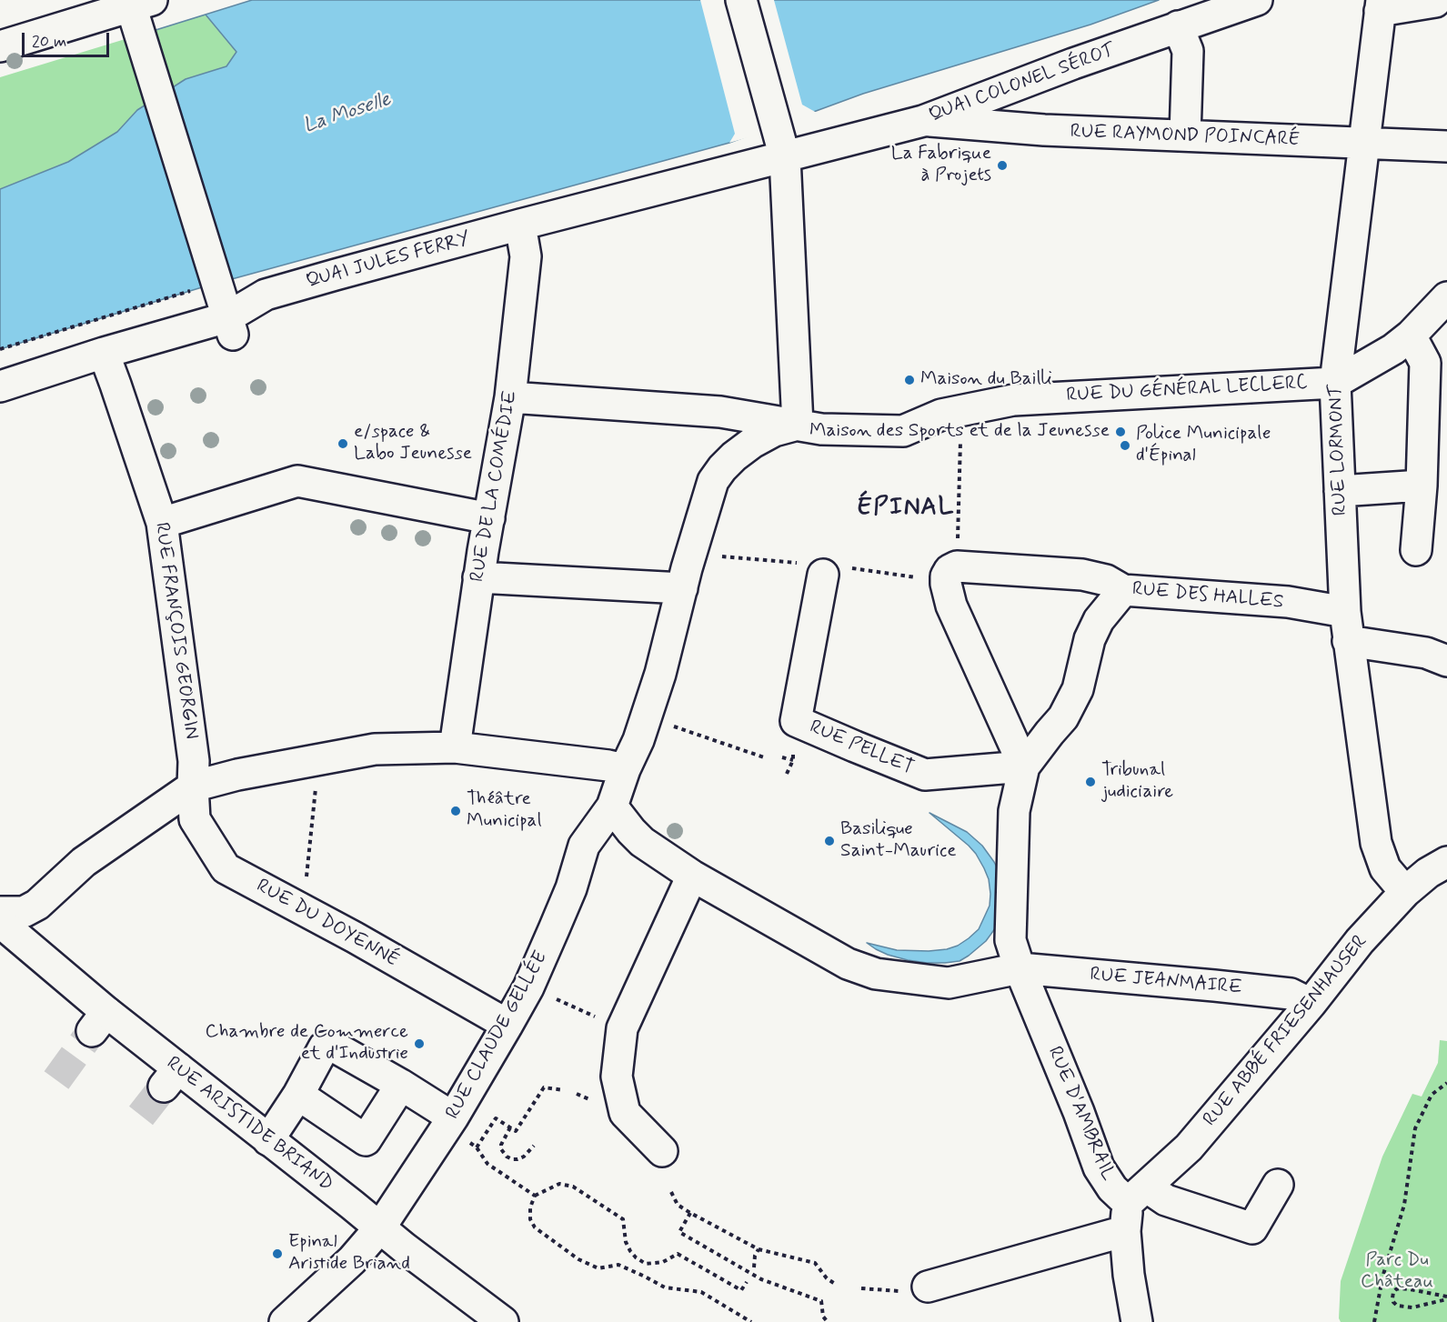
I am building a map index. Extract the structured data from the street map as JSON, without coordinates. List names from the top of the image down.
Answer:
{
  "streets": {
    "street": [
      "QUAI COLONEL SÉROT",
      "RUE RAYMOND POINCARÉ",
      "QUAI JULES FERRY",
      "RUE DU GÉNÉRAL LECLERC",
      "RUE LORMONT",
      "RUE DE LA COMÉDIE",
      "RUE DES HALLES",
      "RUE FRANÇOIS GEORGIN",
      "RUE PELLET",
      "RUE DU DOYENNÉ",
      "RUE JEANMAIRE",
      "RUE ABBÉ FRIESENHAUSER",
      "RUE CLAUDE GELLÉE",
      "RUE D'AMBRAIL",
      "RUE ARISTIDE BRIAND"
    ]
  },
  "crossings": [
    ["QUAI COLONEL SÉROT", "RUE RAYMOND POINCARÉ"],
    ["QUAI COLONEL SÉROT", "QUAI JULES FERRY"],
    ["RUE RAYMOND POINCARÉ", "RUE LORMONT"],
    ["QUAI JULES FERRY", "RUE DE LA COMÉDIE"],
    ["QUAI JULES FERRY", "RUE FRANÇOIS GEORGIN"],
    ["RUE DU GÉNÉRAL LECLERC", "RUE LORMONT"],
    ["RUE DU GÉNÉRAL LECLERC", "RUE DE LA COMÉDIE"],
    ["RUE DU GÉNÉRAL LECLERC", "RUE CLAUDE GELLÉE"],
    ["RUE LORMONT", "RUE DES HALLES"],
    ["RUE LORMONT", "RUE ABBÉ FRIESENHAUSER"],
    ["RUE FRANÇOIS GEORGIN", "RUE DU DOYENNÉ"],
    ["RUE PELLET", "RUE D'AMBRAIL"],
    ["RUE DU DOYENNÉ", "RUE CLAUDE GELLÉE"],
    ["RUE JEANMAIRE", "RUE ABBÉ FRIESENHAUSER"],
    ["RUE JEANMAIRE", "RUE CLAUDE GELLÉE"],
    ["RUE JEANMAIRE", "RUE D'AMBRAIL"],
    ["RUE ABBÉ FRIESENHAUSER", "RUE D'AMBRAIL"],
    ["RUE CLAUDE GELLÉE", "RUE ARISTIDE BRIAND"]
  ],
  "districts": ["ÉPINAL"],
  "water": ["La Moselle"],
  "parks": ["Parc Du Château"],
  "places": [
    "La Fabrique à Projets",
    "Maison du Bailli",
    "Maison des Sports et de la Jeunesse",
    "e/space & Labo Jeunesse",
    "Police Municipale d'Épinal",
    "Tribunal judiciaire",
    "Théâtre Municipal",
    "Basilique Saint-Maurice",
    "Chambre de Commerce et d'Industrie",
    "Epinal Aristide Briand"
  ],
  "scale_bar": "20 m"
}
